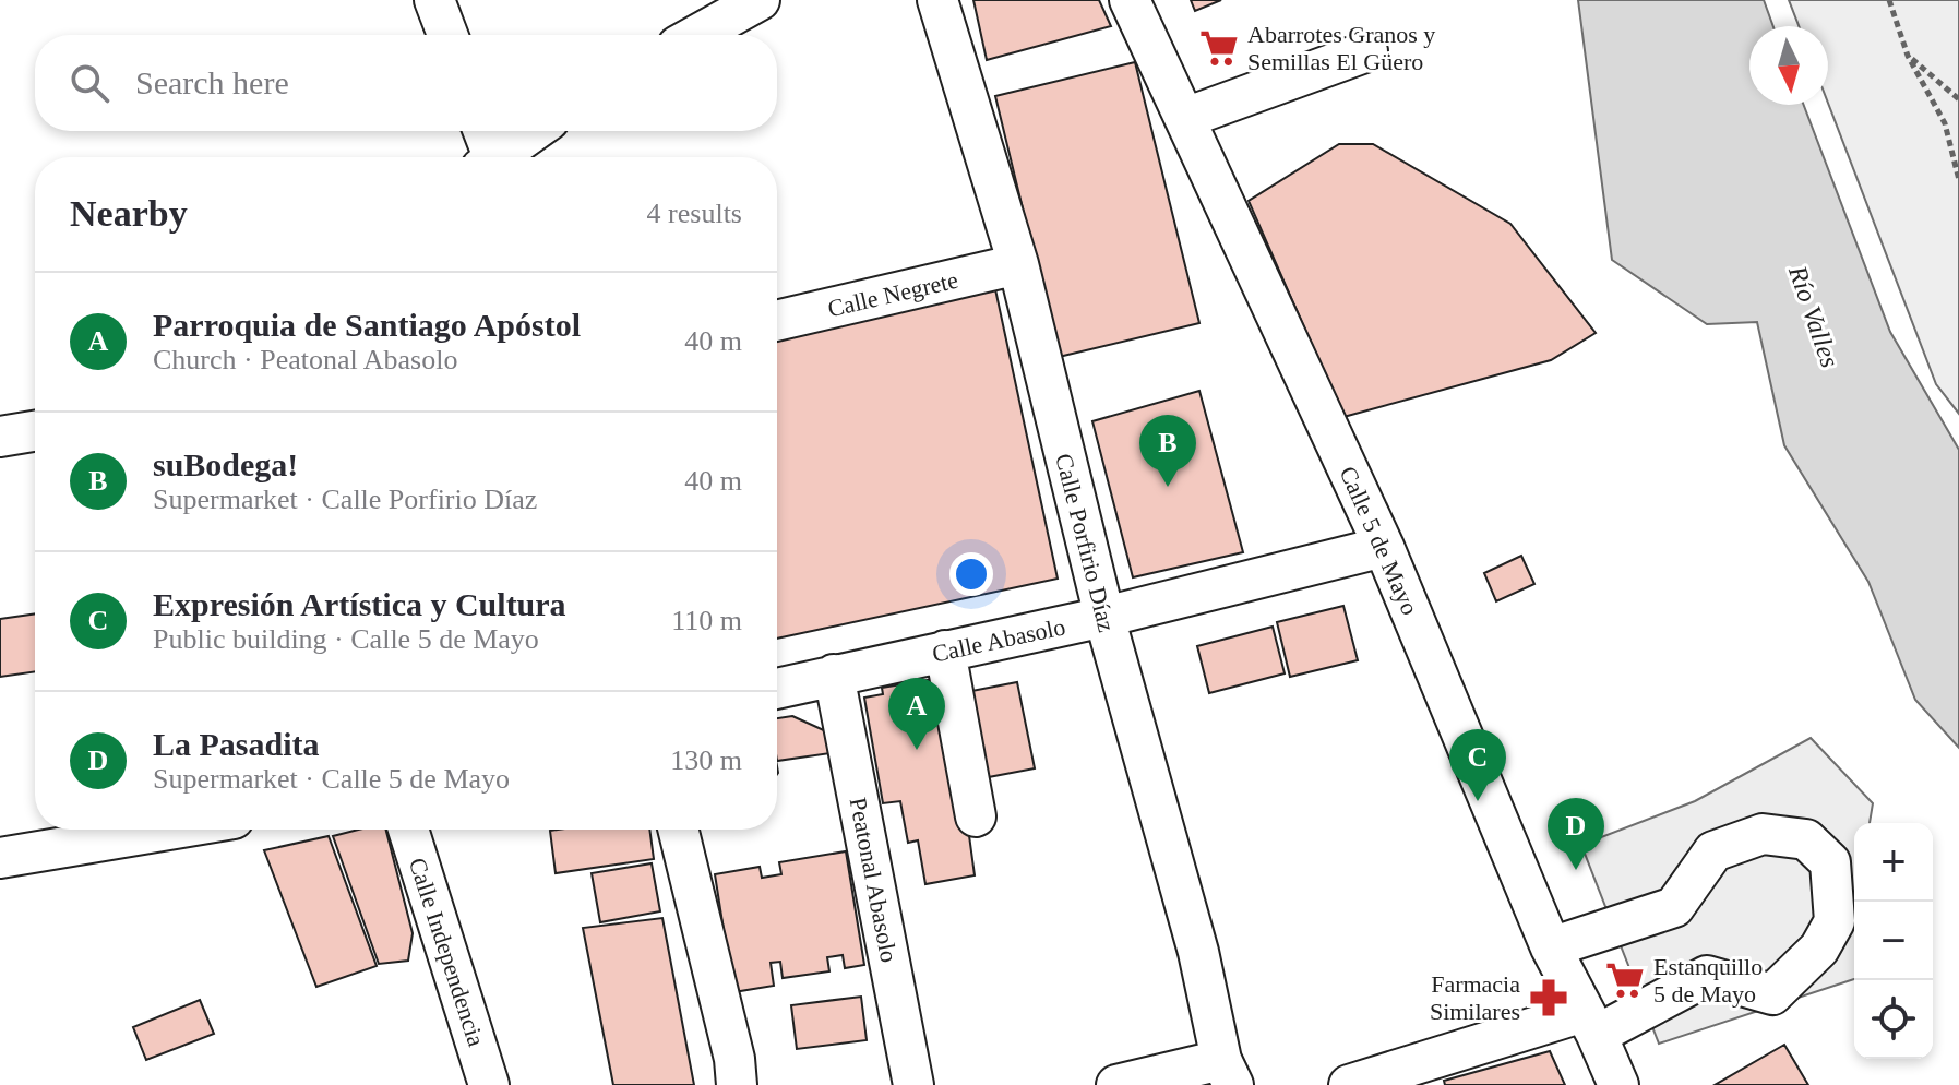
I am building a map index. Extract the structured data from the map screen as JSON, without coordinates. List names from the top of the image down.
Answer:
{
  "streets": {
    "street": [
      "Calle Negrete",
      "Calle 5 de Mayo",
      "Calle Porfirio Díaz",
      "Calle Abasolo",
      "Peatonal Abasolo",
      "Calle Independencia"
    ]
  },
  "crossings": [
    ["Calle Negrete", "Calle Porfirio Díaz"],
    ["Calle 5 de Mayo", "Calle Abasolo"],
    ["Calle Porfirio Díaz", "Calle Abasolo"],
    ["Calle Abasolo", "Peatonal Abasolo"]
  ],
  "water": ["Río Valles"],
  "places": {
    "supermarket": ["Abarrotes Granos y Semillas El Güero", "Estanquillo 5 de Mayo"],
    "pharmacy": ["Farmacia Similares"]
  },
  "north": "bottom",
  "page": {
    "search": "Search here",
    "heading": ["Nearby", "4 results"],
    "list": [
      {
        "mark": "A",
        "name": "Parroquia de Santiago Apóstol",
        "note": "Church · Peatonal Abasolo",
        "value": "40 m"
      },
      {
        "mark": "B",
        "name": "suBodega!",
        "note": "Supermarket · Calle Porfirio Díaz",
        "value": "40 m"
      },
      {
        "mark": "C",
        "name": "Expresión Artística y Cultura",
        "note": "Public building · Calle 5 de Mayo",
        "value": "110 m"
      },
      {
        "mark": "D",
        "name": "La Pasadita",
        "note": "Supermarket · Calle 5 de Mayo",
        "value": "130 m"
      }
    ],
    "pins": [
      "B",
      "A",
      "C",
      "D"
    ],
    "map_buttons": ["+", "−"]
  }
}
